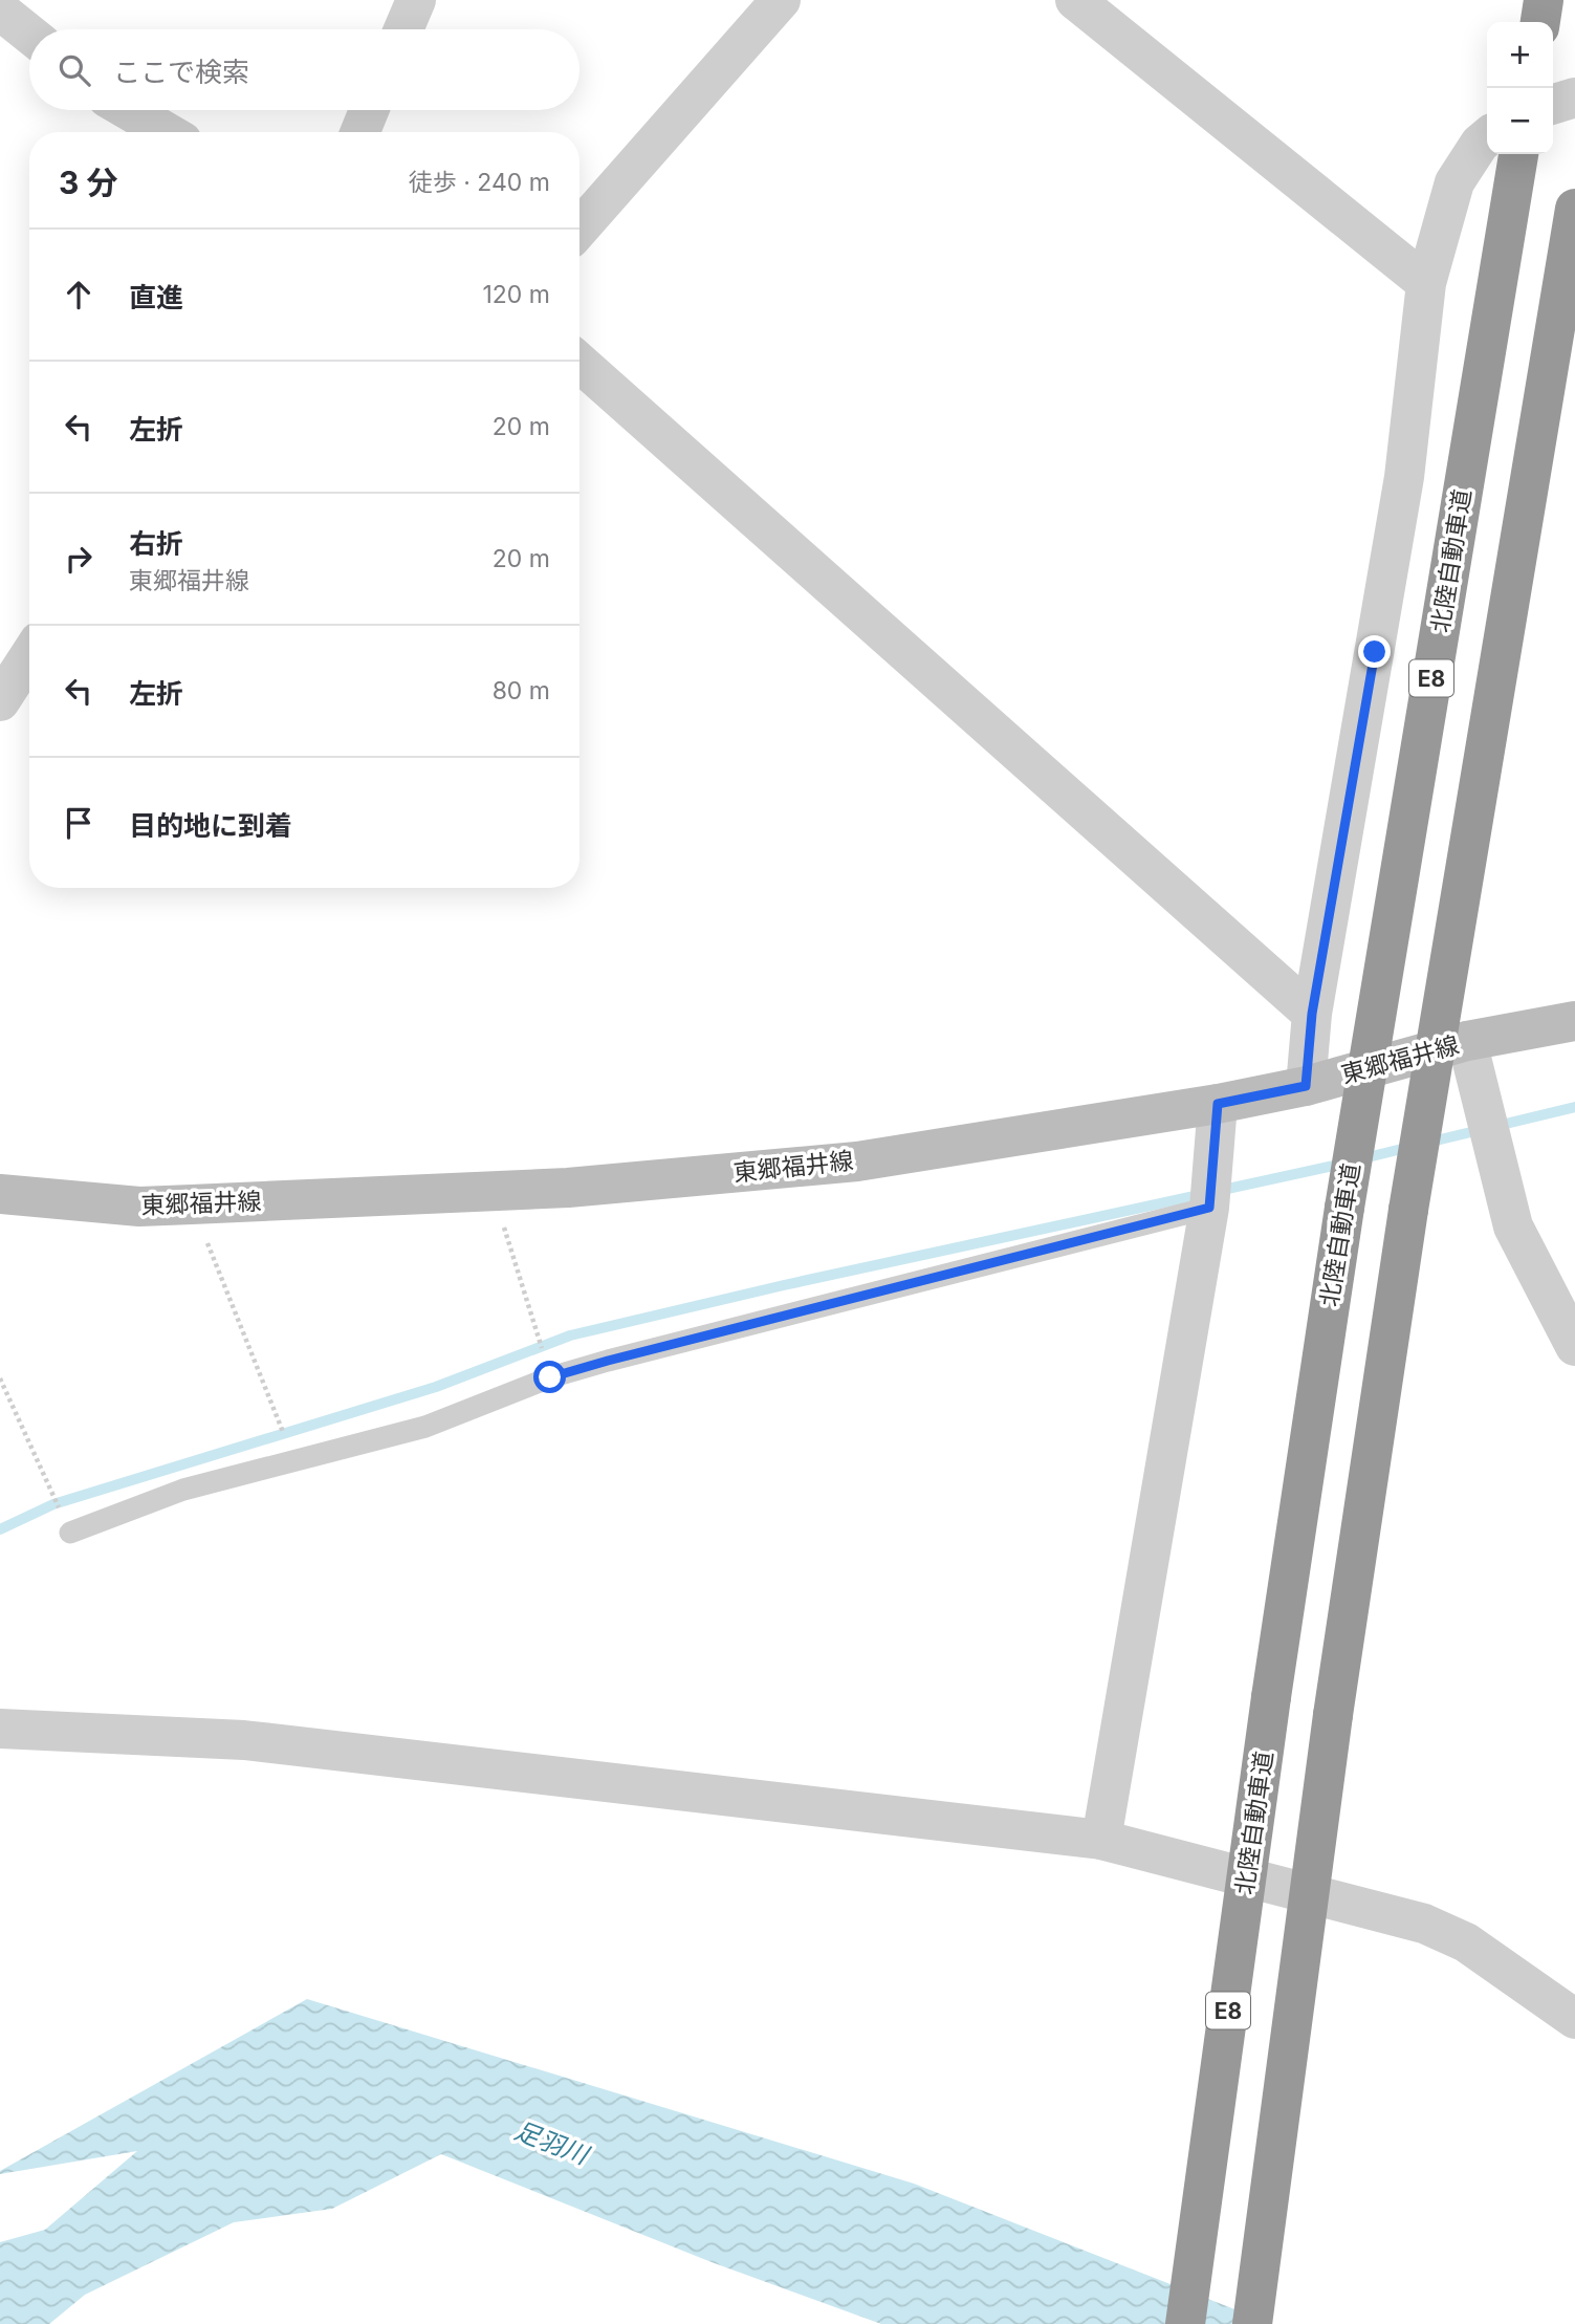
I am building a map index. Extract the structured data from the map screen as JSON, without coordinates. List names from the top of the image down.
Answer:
{
  "streets": {
    "highway": ["北陸自動車道", "E8"],
    "main road": ["東郷福井線"]
  },
  "water": ["足羽川"],
  "page": {
    "map_buttons": ["+", "−"],
    "search": "ここで検索",
    "heading": ["3 分", "徒歩 · 240 m"],
    "list": [
      ["直進", "120 m"],
      ["左折", "20 m"],
      ["右折", "東郷福井線", "20 m"],
      ["左折", "80 m"],
      "目的地に到着"
    ]
  }
}
